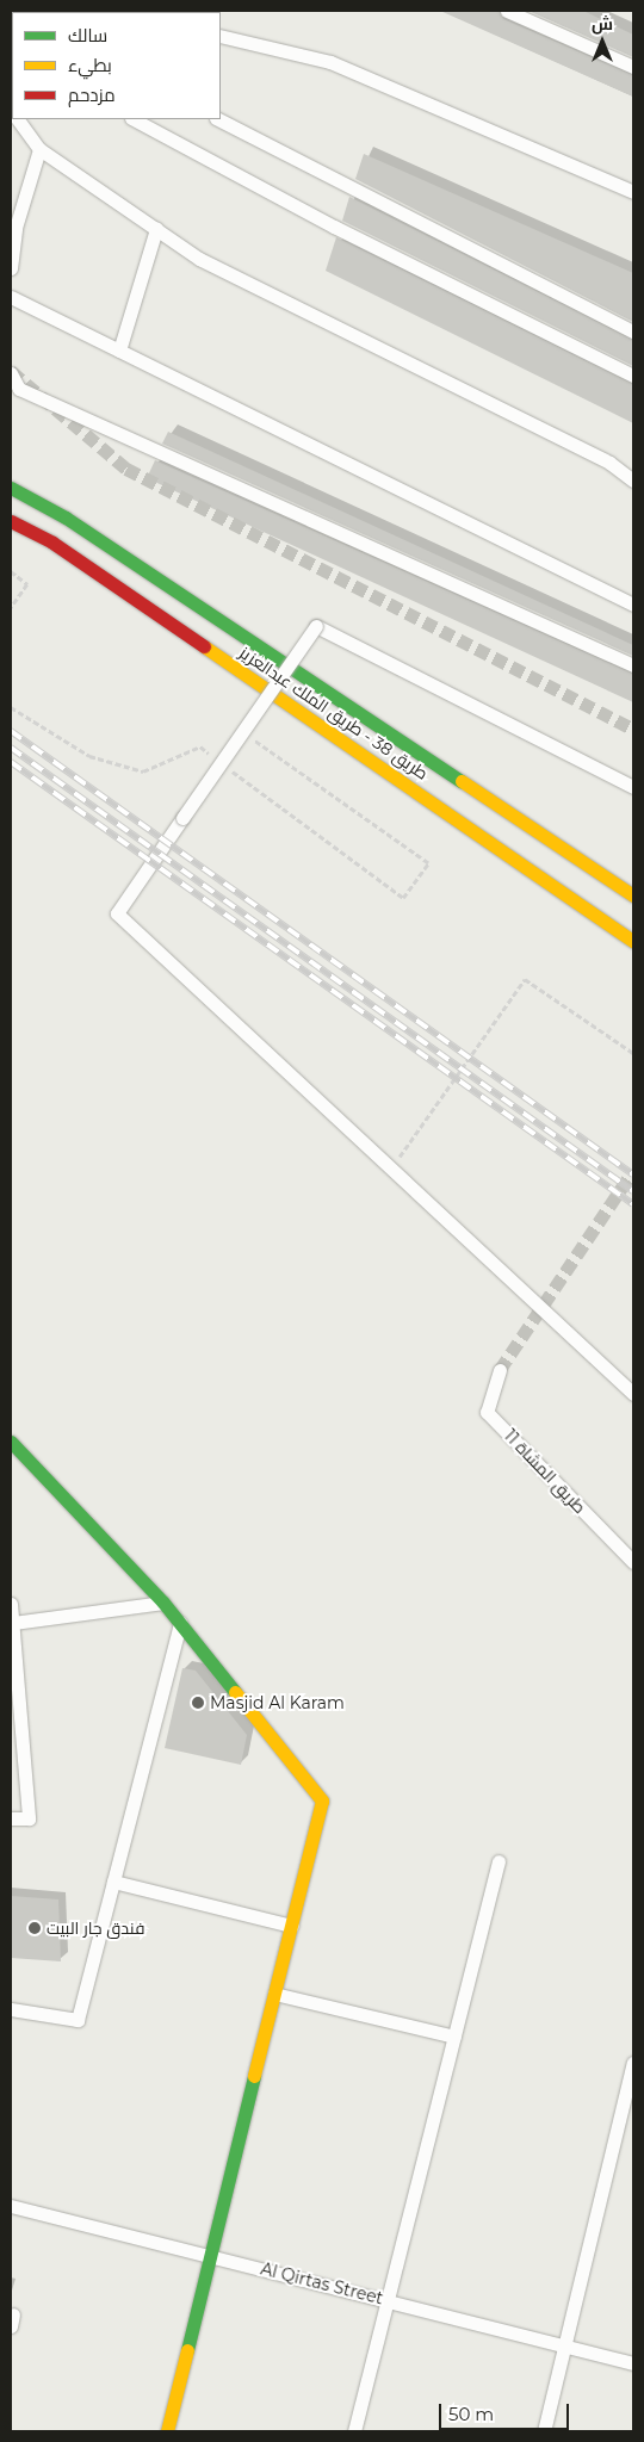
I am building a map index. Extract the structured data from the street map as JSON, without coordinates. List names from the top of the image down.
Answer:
{
  "streets": {
    "main road": ["طريق 38 - طريق الملك عبدالعزيز"],
    "street": ["طريق المشاة 11", "Al Qirtas Street"]
  },
  "places": ["Masjid Al Karam", "فندق جار البيت"],
  "legend": ["سالك", "بطيء", "مزدحم"],
  "scale_bar": "50 m",
  "north": "top"
}
